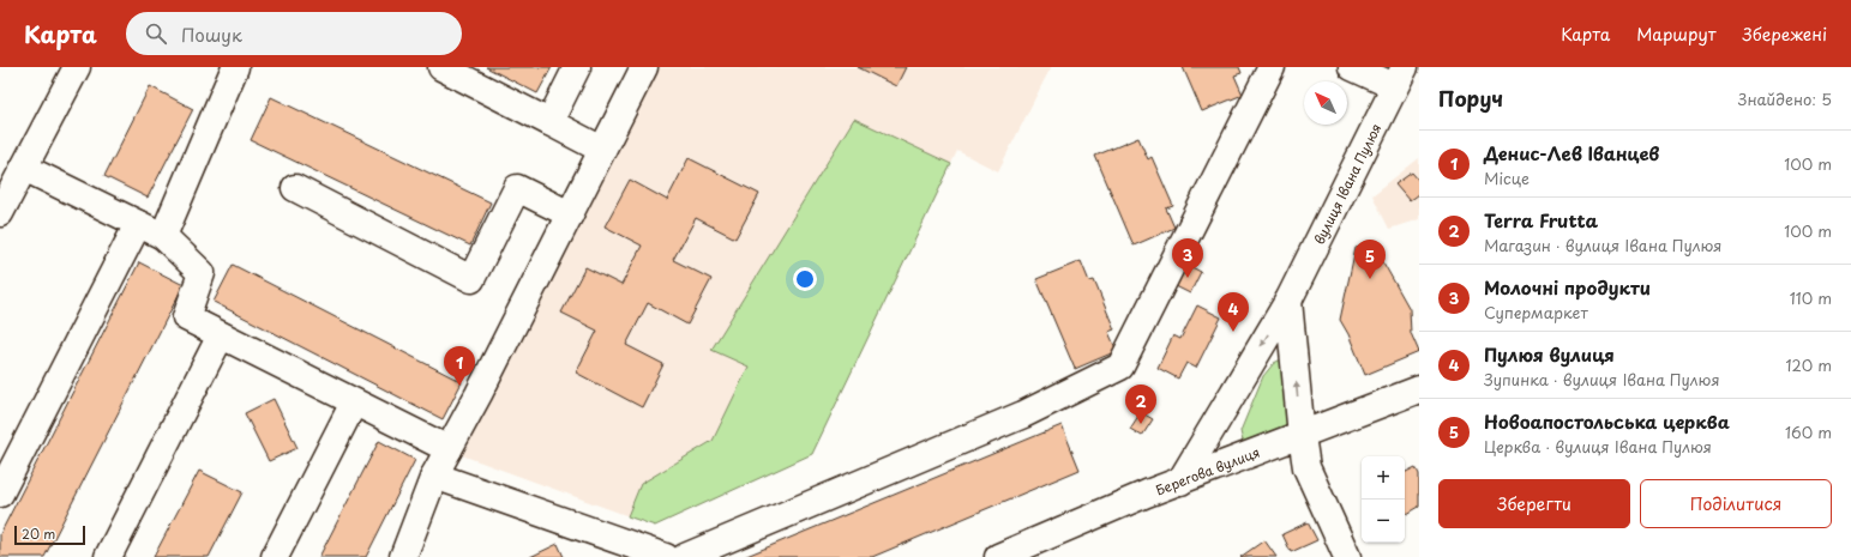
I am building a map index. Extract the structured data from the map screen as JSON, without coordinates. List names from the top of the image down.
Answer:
{
  "streets": {
    "street": ["вулиця Івана Пулюя", "Берегова вулиця"]
  },
  "crossings": [
    ["вулиця Івана Пулюя", "Берегова вулиця"]
  ],
  "one_way": ["вулиця Івана Пулюя"],
  "scale_bar": "20 m",
  "north": "top left",
  "page": {
    "header": "Карта",
    "search": "Пошук",
    "nav": ["Карта", "Маршрут", "Збережені"],
    "heading": ["Поруч", "Знайдено: 5"],
    "list": [
      {
        "mark": "1",
        "name": "Денис-Лев Іванцев",
        "note": "Місце",
        "value": "100 m"
      },
      {
        "mark": "2",
        "name": "Terra Frutta",
        "note": "Магазин · вулиця Івана Пулюя",
        "value": "100 m"
      },
      {
        "mark": "3",
        "name": "Молочні продукти",
        "note": "Супермаркет",
        "value": "110 m"
      },
      {
        "mark": "4",
        "name": "Пулюя вулиця",
        "note": "Зупинка · вулиця Івана Пулюя",
        "value": "120 m"
      },
      {
        "mark": "5",
        "name": "Новоапостольська церква",
        "note": "Церква · вулиця Івана Пулюя",
        "value": "160 m"
      }
    ],
    "pins": [
      "3",
      "5",
      "4",
      "1",
      "2"
    ],
    "map_buttons": ["+", "−"],
    "buttons": ["Зберегти", "Поділитися"],
    "scale": "20 m"
  }
}
